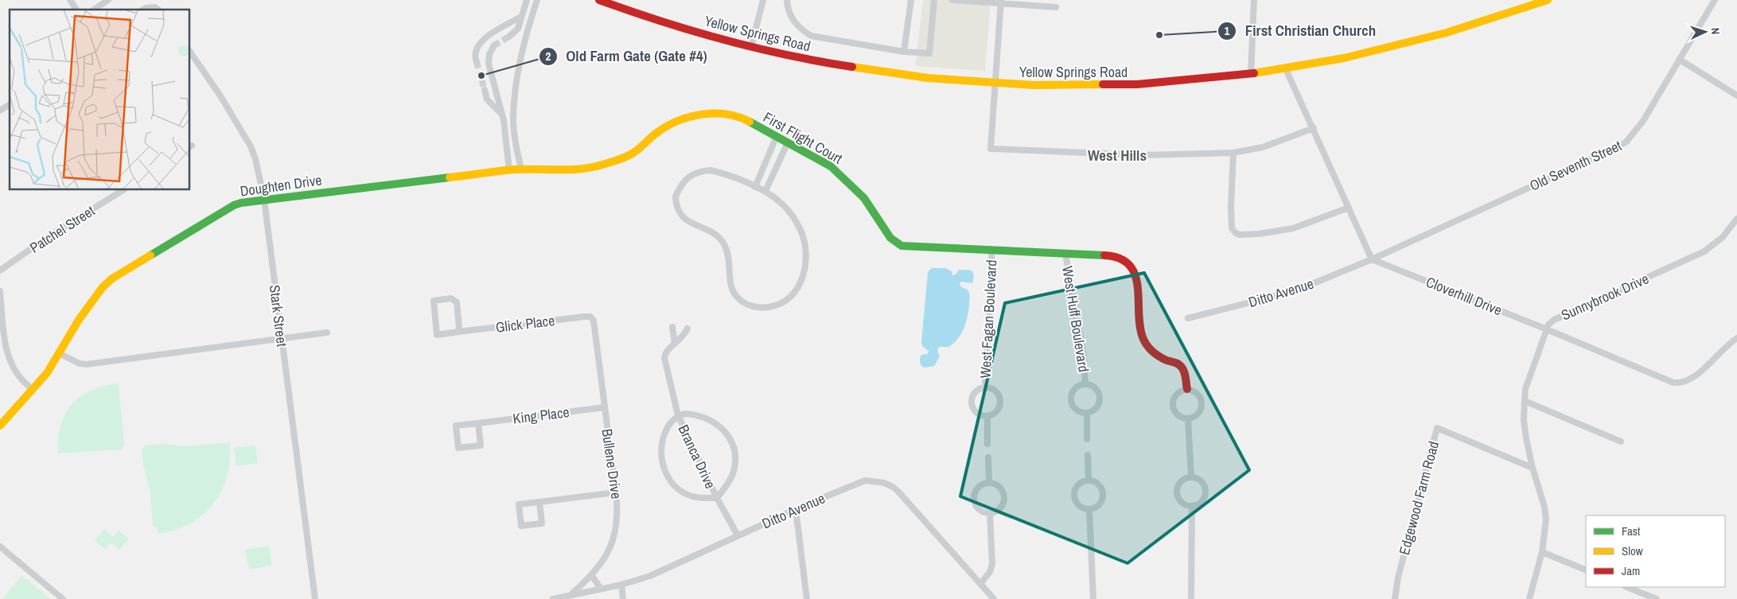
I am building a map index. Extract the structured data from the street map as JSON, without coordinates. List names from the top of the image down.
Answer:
{
  "streets": {
    "street": [
      "Yellow Springs Road",
      "First Flight Court",
      "Old Seventh Street",
      "Doughten Drive",
      "Patchel Street",
      "Ditto Avenue",
      "Cloverhill Drive",
      "Sunnybrook Drive",
      "Stark Street",
      "West Fagan Boulevard",
      "West Huff Boulevard",
      "Glick Place",
      "King Place",
      "Branca Drive",
      "Bullene Drive",
      "Edgewood Farm Road"
    ]
  },
  "crossings": [
    ["First Flight Court", "Doughten Drive"],
    ["First Flight Court", "West Fagan Boulevard"],
    ["First Flight Court", "West Huff Boulevard"],
    ["Old Seventh Street", "Ditto Avenue"],
    ["Old Seventh Street", "Cloverhill Drive"],
    ["Doughten Drive", "Stark Street"],
    ["Ditto Avenue", "Cloverhill Drive"],
    ["Ditto Avenue", "Branca Drive"],
    ["Ditto Avenue", "Bullene Drive"],
    ["Cloverhill Drive", "Sunnybrook Drive"],
    ["Sunnybrook Drive", "Edgewood Farm Road"],
    ["Glick Place", "Bullene Drive"],
    ["King Place", "Bullene Drive"]
  ],
  "districts": ["West Hills"],
  "places": ["First Christian Church", "Old Farm Gate (Gate #4)"],
  "legend": ["Fast", "Slow", "Jam"],
  "north": "right"
}
